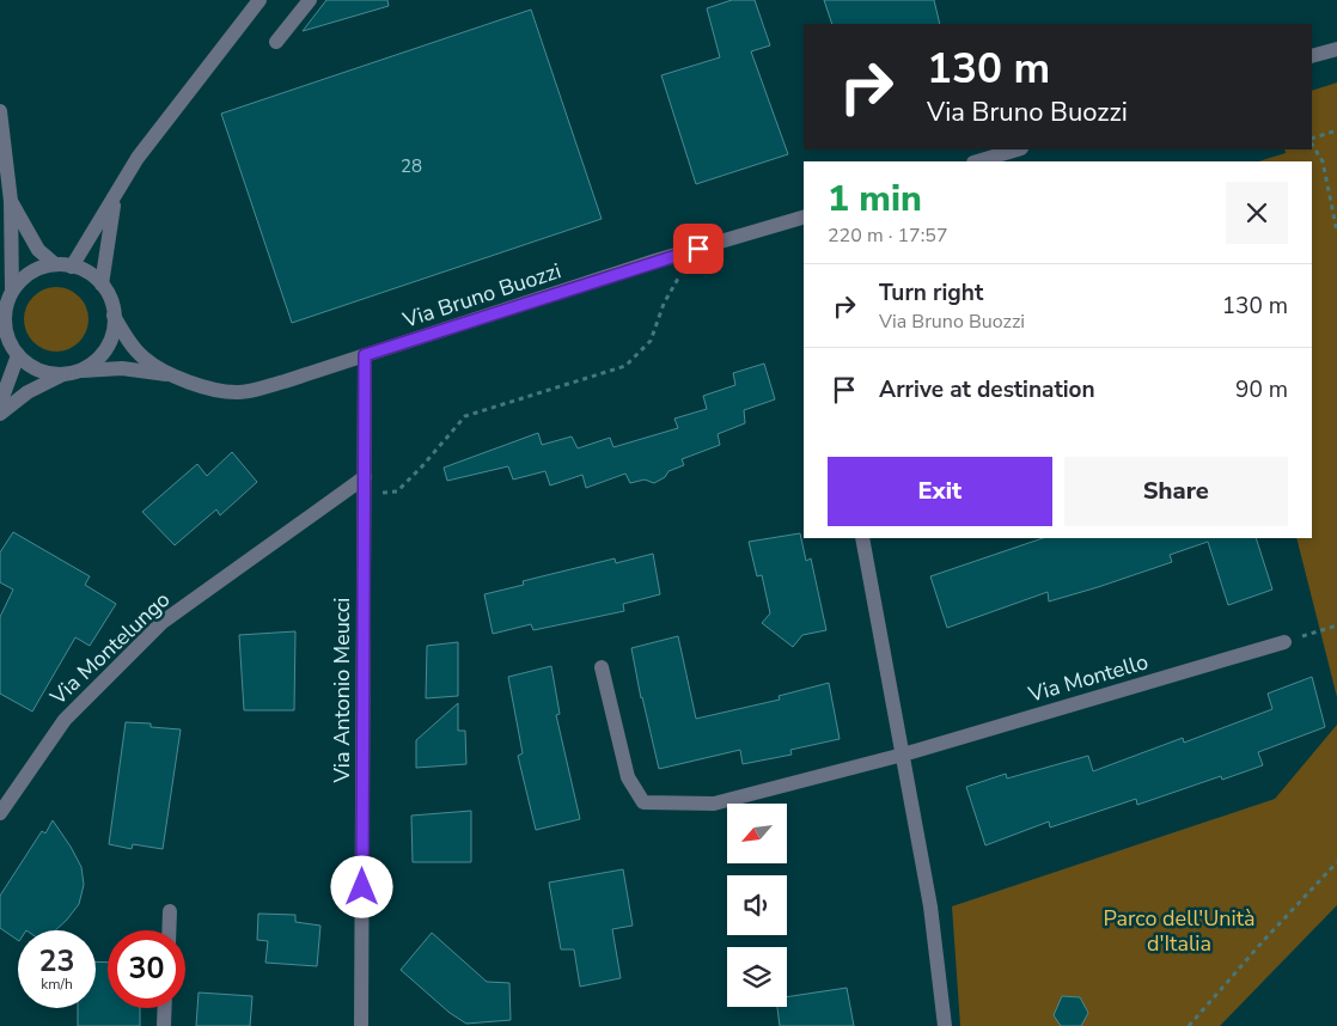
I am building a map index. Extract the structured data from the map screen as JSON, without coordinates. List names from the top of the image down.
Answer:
{
  "streets": {
    "street": [
      "Via Bruno Buozzi",
      "Via Montelungo",
      "Via Montello",
      "Via Antonio Meucci"
    ]
  },
  "crossings": [
    ["Via Bruno Buozzi", "Via Antonio Meucci"],
    ["Via Montelungo", "Via Antonio Meucci"]
  ],
  "parks": ["Parco dell'Unità d'Italia"],
  "house_numbers": ["28"],
  "north": "bottom left",
  "page": {
    "turn": ["130 m", "Via Bruno Buozzi"],
    "heading": ["1 min", "220 m · 17:57"],
    "list": [
      {
        "name": "Turn right",
        "note": "Via Bruno Buozzi",
        "value": "130 m"
      },
      {
        "name": "Arrive at destination",
        "value": "90 m"
      }
    ],
    "buttons": ["Exit", "Share"],
    "speed": "23 km/h",
    "limit": "30"
  }
}
